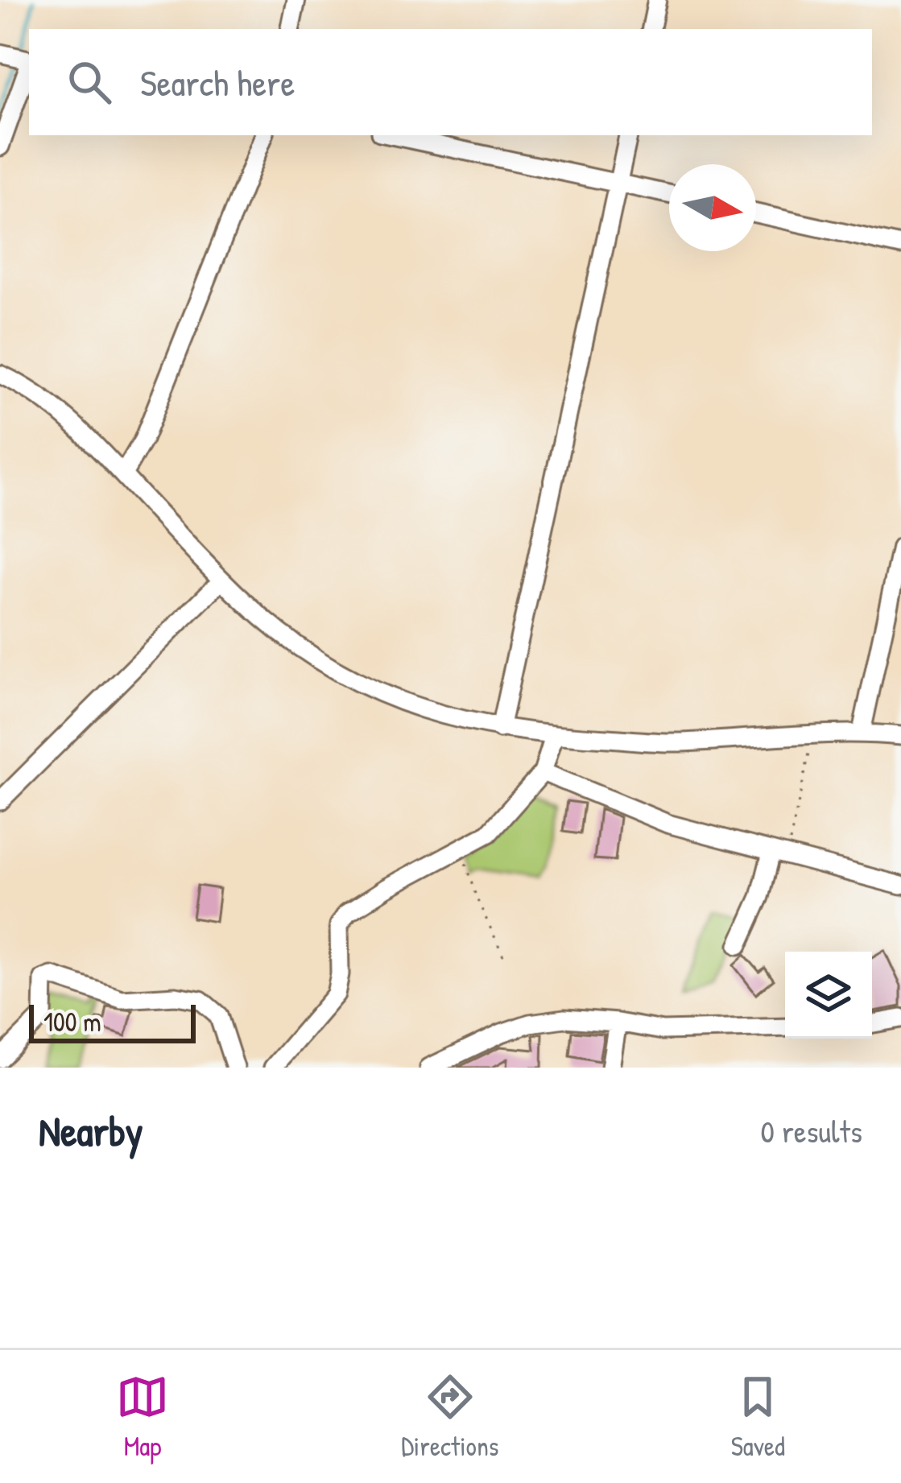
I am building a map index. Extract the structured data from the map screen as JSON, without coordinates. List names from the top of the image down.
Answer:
{
  "scale_bar": "100 m",
  "north": "right",
  "page": {
    "search": "Search here",
    "scale": "100 m",
    "heading": ["Nearby", "0 results"],
    "nav": ["Map", "Directions", "Saved"]
  }
}
